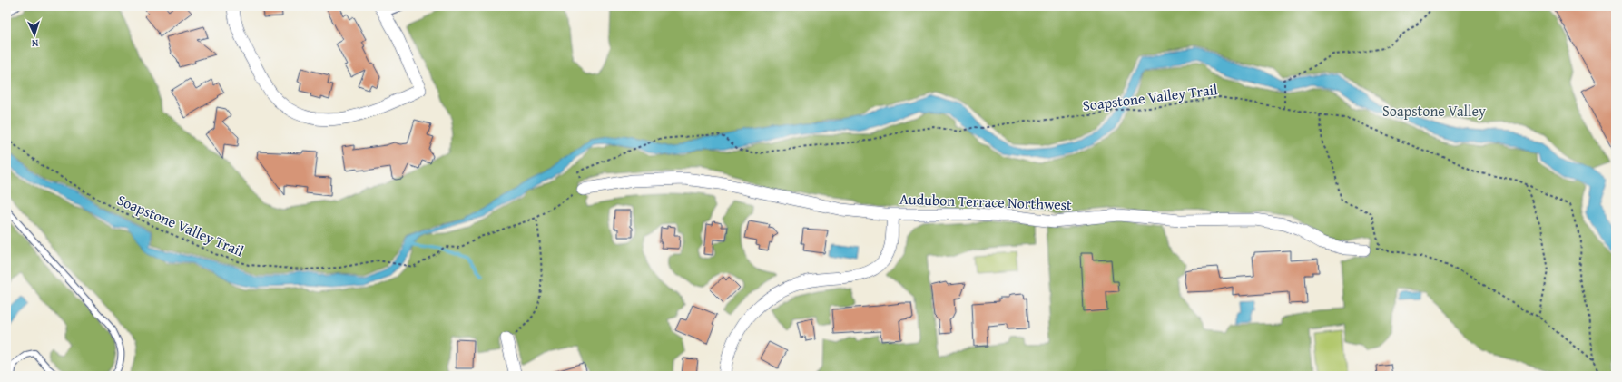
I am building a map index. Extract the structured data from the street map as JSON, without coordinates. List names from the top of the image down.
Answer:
{
  "streets": {
    "street": ["Audubon Terrace Northwest"],
    "path": ["Soapstone Valley Trail"]
  },
  "crossings": [
    ["Soapstone Valley Trail", "Audubon Terrace Northwest"]
  ],
  "parks": ["Soapstone Valley"],
  "north": "bottom"
}
